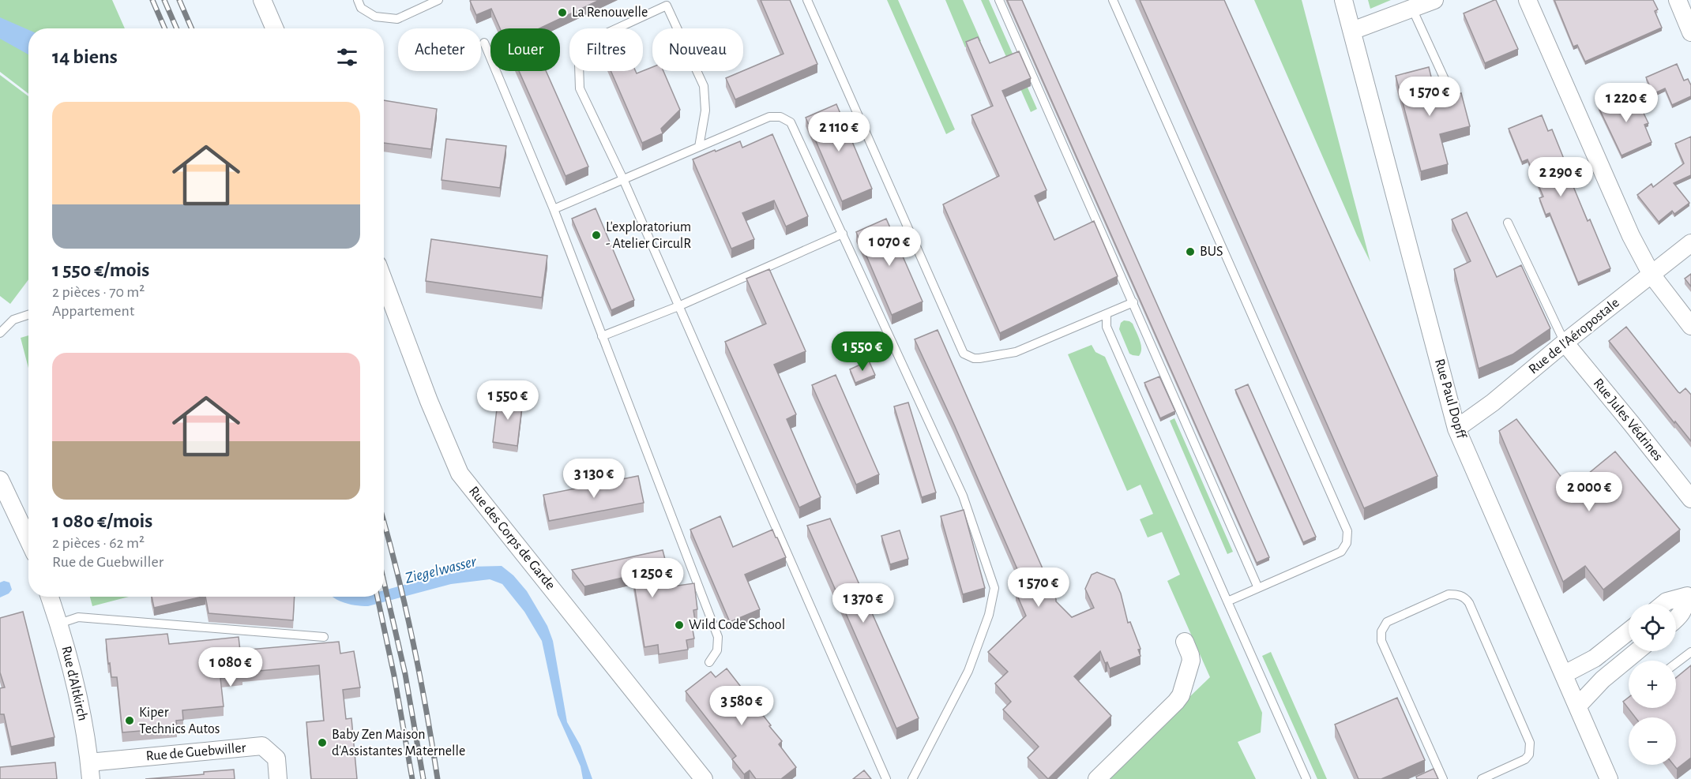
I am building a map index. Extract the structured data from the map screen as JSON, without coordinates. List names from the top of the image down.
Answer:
{
  "streets": {
    "street": [
      "Rue de l'Aéropostale",
      "Rue Paul Dopff",
      "Rue Jules Védrines",
      "Rue des Corps de Garde",
      "Rue d'Altkirch",
      "Rue de Guebwiller"
    ]
  },
  "crossings": [
    ["Rue de l'Aéropostale", "Rue Paul Dopff"],
    ["Rue de l'Aéropostale", "Rue Jules Védrines"],
    ["Rue d'Altkirch", "Rue de Guebwiller"]
  ],
  "water": ["Ziegelwasser"],
  "places": [
    "La Renouvelle",
    "L'exploratorium - Atelier CirculR",
    "BUS",
    "Wild Code School",
    "Kiper Technics Autos",
    "Baby Zen Maison d'Assistantes Maternelle"
  ],
  "page": {
    "chip": [
      "Acheter",
      "Louer",
      "Filtres",
      "Nouveau"
    ],
    "heading": "14 biens",
    "price": [
      "1 570 €",
      "1 220 €",
      "2 110 €",
      "2 290 €",
      "1 070 €",
      "1 550 €",
      "1 550 €",
      "3 130 €",
      "2 000 €",
      "1 250 €",
      "1 570 €",
      "1 370 €",
      "1 080 €",
      "3 580 €"
    ],
    "list": [
      {
        "name": "1 550 €/mois",
        "note": "2 pièces · 70 m² · Appartement"
      },
      {
        "name": "1 080 €/mois",
        "note": "2 pièces · 62 m² · Rue de Guebwiller"
      }
    ],
    "map_buttons": ["+", "−"]
  }
}
